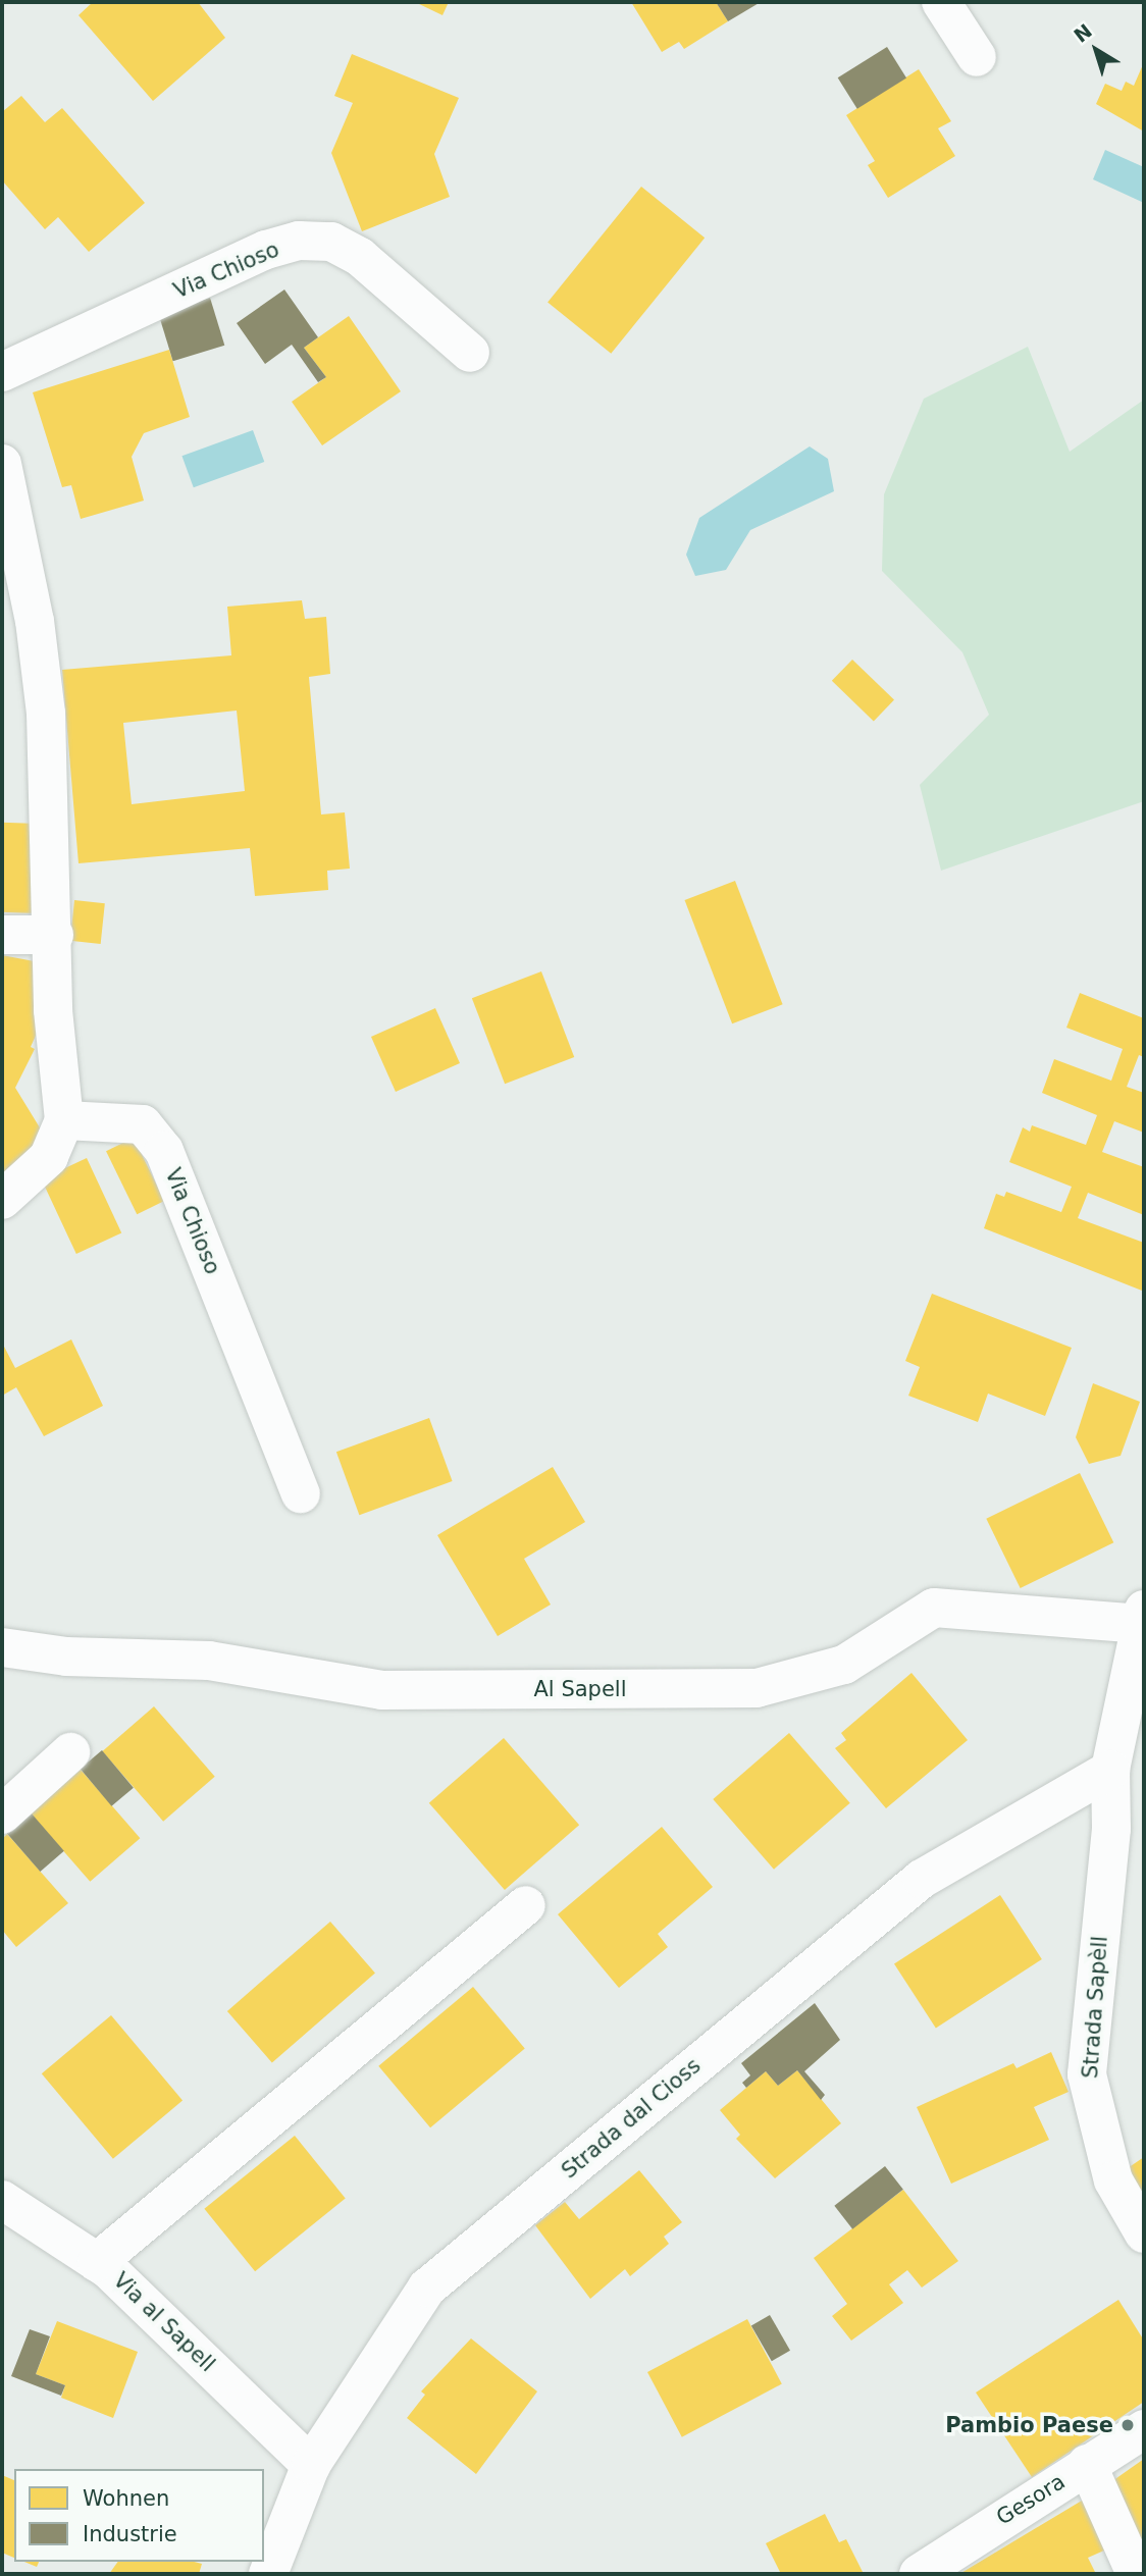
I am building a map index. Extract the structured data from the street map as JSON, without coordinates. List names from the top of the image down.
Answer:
{
  "streets": {
    "street": [
      "Via Chioso",
      "Al Sapell",
      "Strada Sapèll",
      "Strada dal Cioss",
      "Via al Sapell",
      "Gesora"
    ]
  },
  "crossings": [
    ["Al Sapell", "Strada Sapèll"],
    ["Strada Sapèll", "Strada dal Cioss"],
    ["Strada dal Cioss", "Via al Sapell"]
  ],
  "places": ["Pambio Paese"],
  "legend": ["Wohnen", "Industrie"],
  "north": "top left"
}
